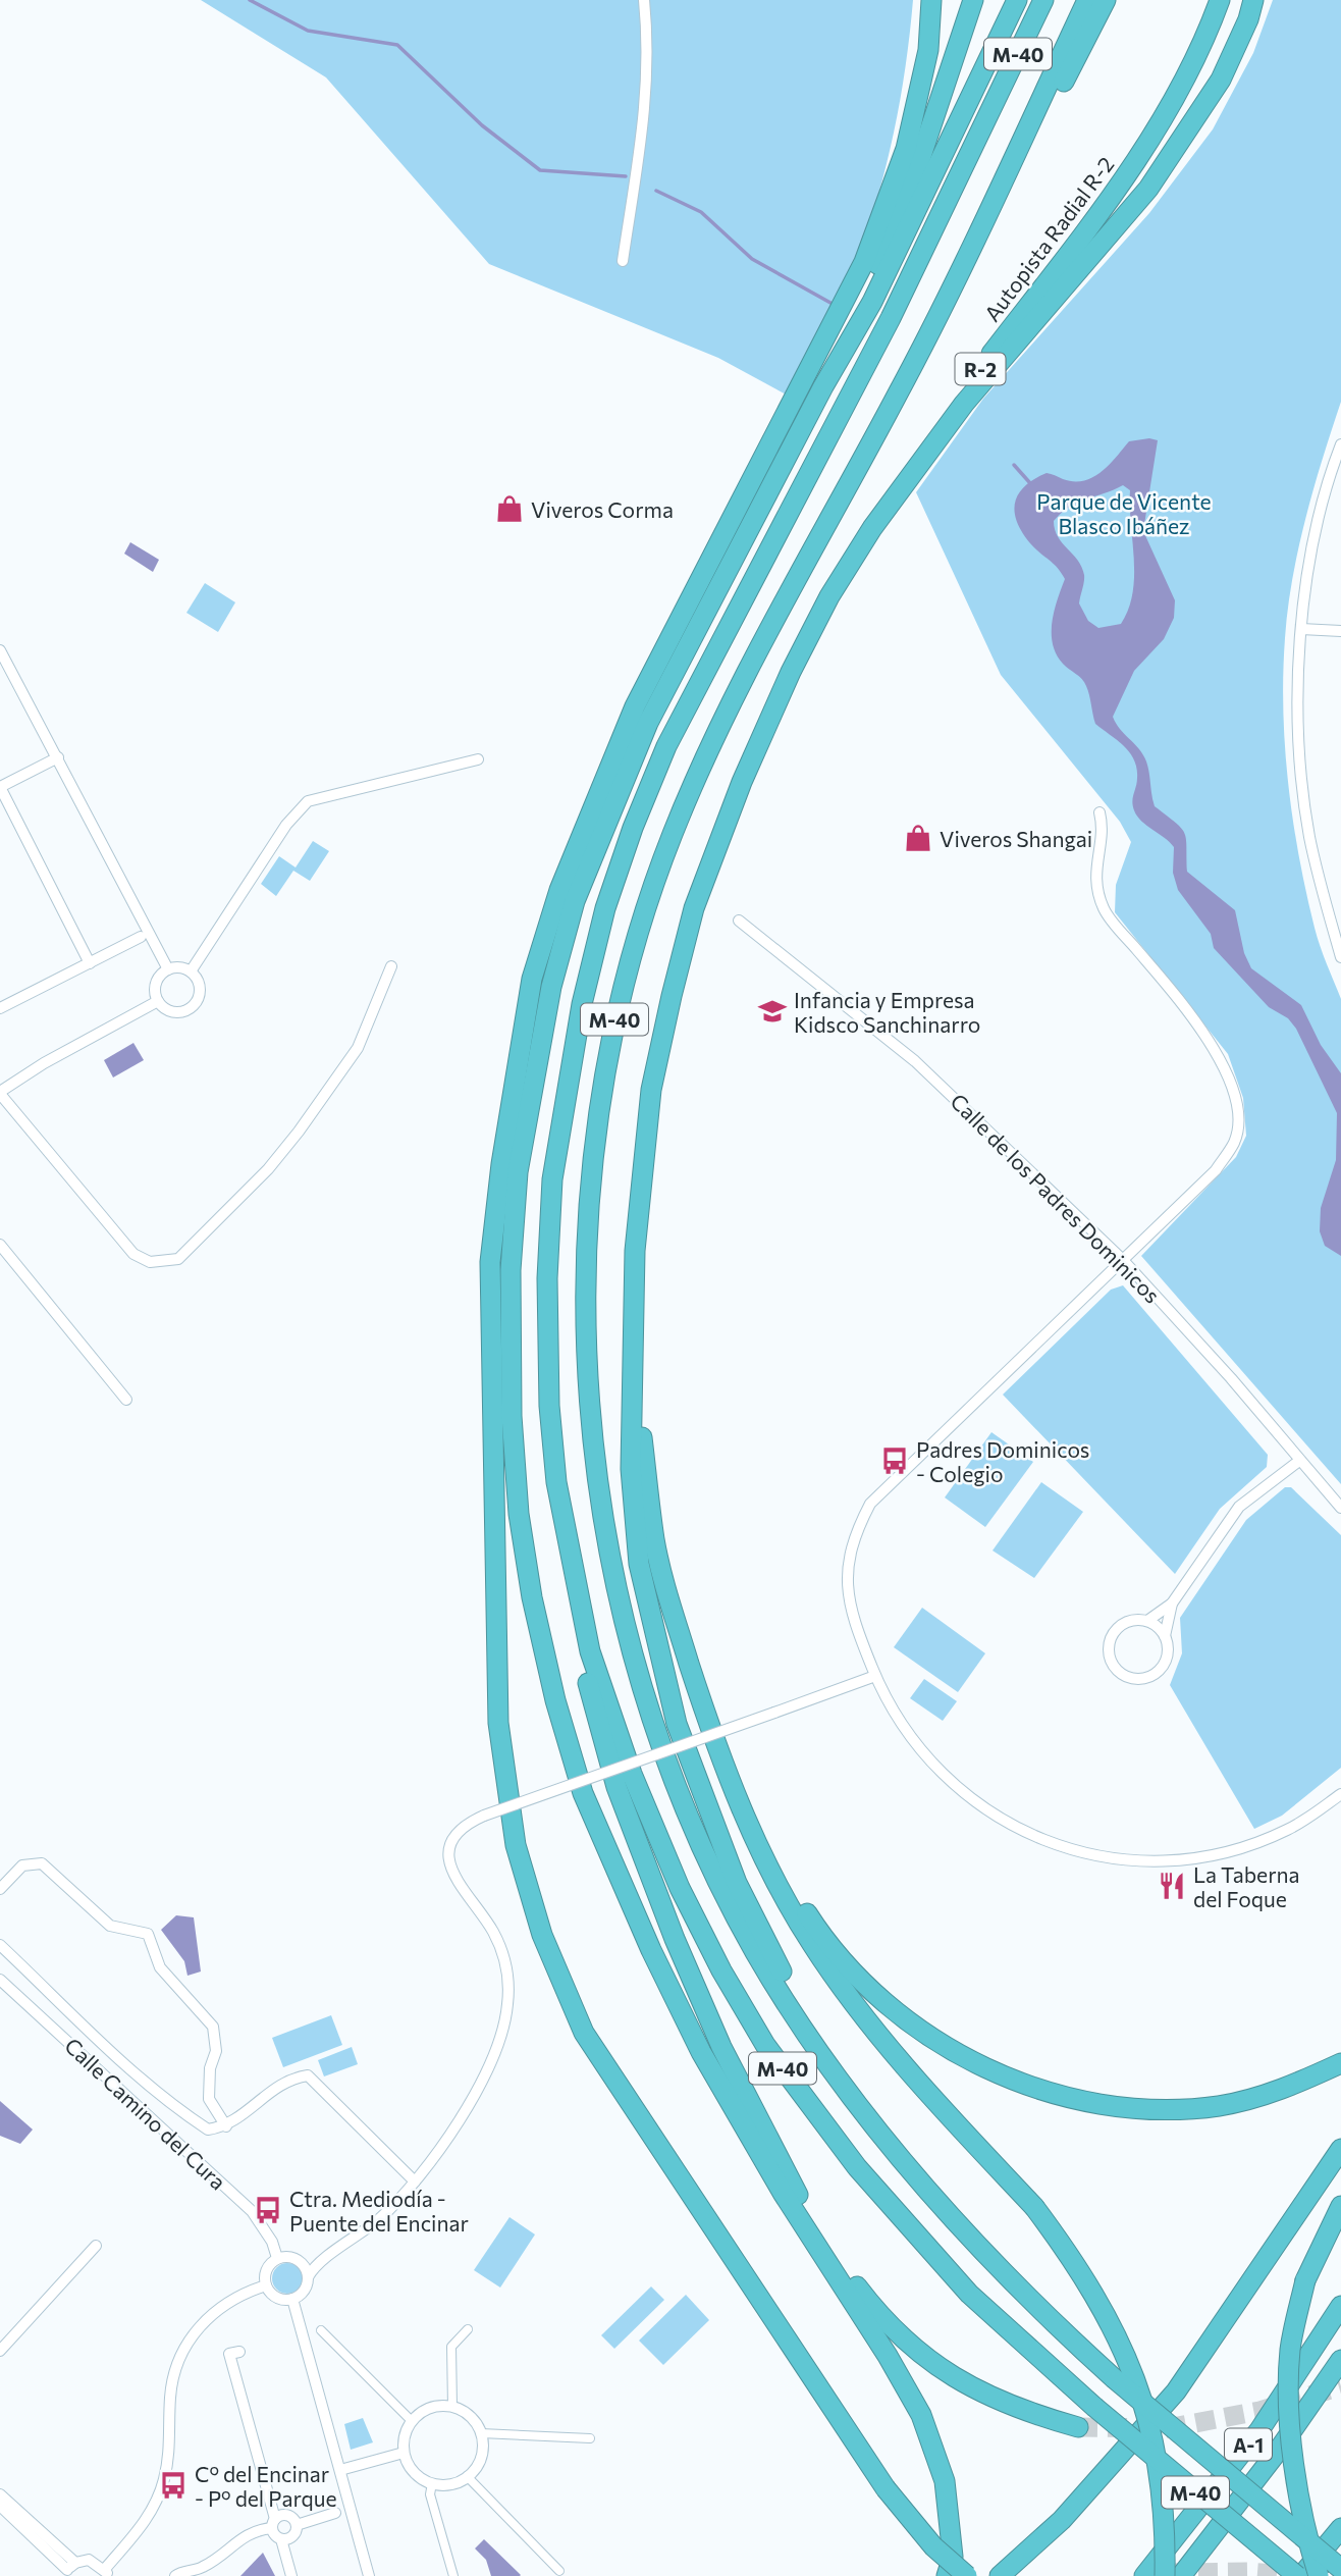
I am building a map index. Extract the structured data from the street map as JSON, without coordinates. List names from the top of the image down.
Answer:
{
  "streets": {
    "highway": [
      "M-40",
      "Autopista Radial R-2",
      "R-2",
      "A-1"
    ],
    "street": ["Calle de los Padres Dominicos", "Calle Camino del Cura"]
  },
  "parks": ["Parque de Vicente Blasco Ibáñez"],
  "places": {
    "shop": ["Viveros Corma", "Viveros Shangai"],
    "school or university": ["Infancia y Empresa Kidsco Sanchinarro"],
    "bus stop": ["Padres Dominicos - Colegio", "Ctra. Mediodía - Puente del Encinar", "Cº del Encinar - Pº del Parque"],
    "restaurant": ["La Taberna del Foque"]
  }
}
